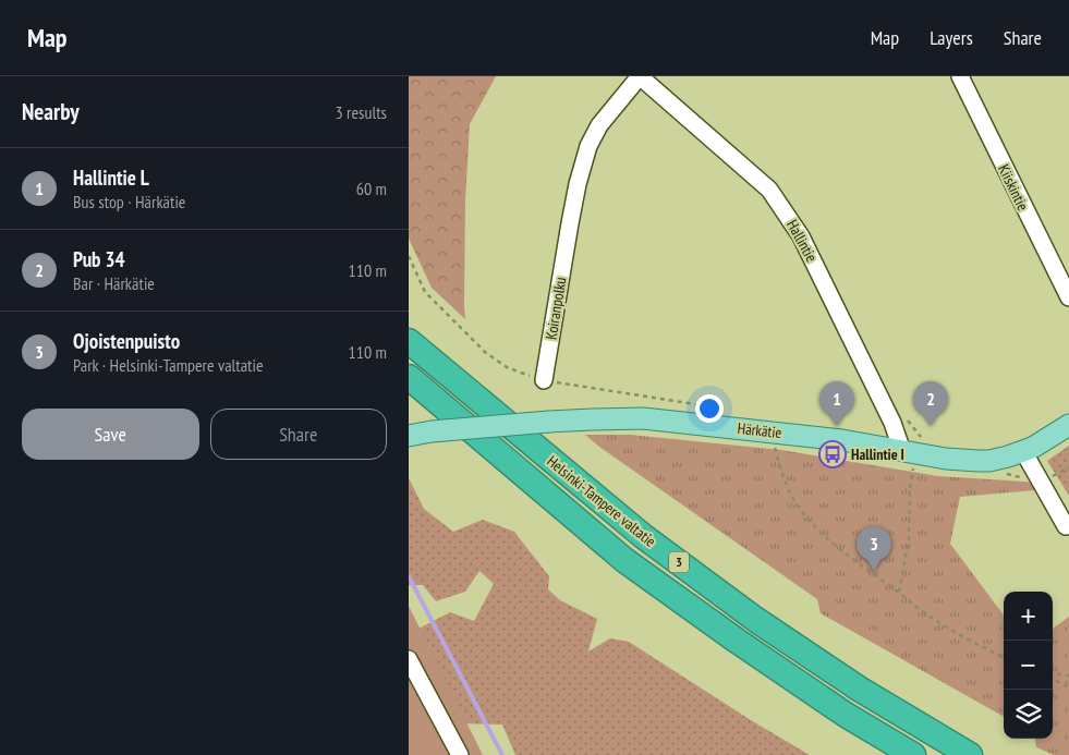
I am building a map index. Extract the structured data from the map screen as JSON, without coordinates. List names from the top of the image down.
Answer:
{
  "streets": {
    "highway": ["Helsinki-Tampere valtatie", "3"],
    "main road": ["Härkätie"],
    "street": ["Kiiskintie", "Hallintie", "Koiranpolku"]
  },
  "crossings": [
    ["Hallintie", "Koiranpolku"],
    ["Hallintie", "Härkätie"]
  ],
  "places": {
    "bus stop": ["Hallintie I"]
  },
  "page": {
    "header": "Map",
    "nav": ["Map", "Layers", "Share"],
    "heading": ["Nearby", "3 results"],
    "list": [
      {
        "mark": "1",
        "name": "Hallintie L",
        "note": "Bus stop · Härkätie",
        "value": "60 m"
      },
      {
        "mark": "2",
        "name": "Pub 34",
        "note": "Bar · Härkätie",
        "value": "110 m"
      },
      {
        "mark": "3",
        "name": "Ojoistenpuisto",
        "note": "Park · Helsinki-Tampere valtatie",
        "value": "110 m"
      }
    ],
    "pins": ["1", "2", "3"],
    "buttons": ["Save", "Share"],
    "map_buttons": ["+", "−"]
  }
}
